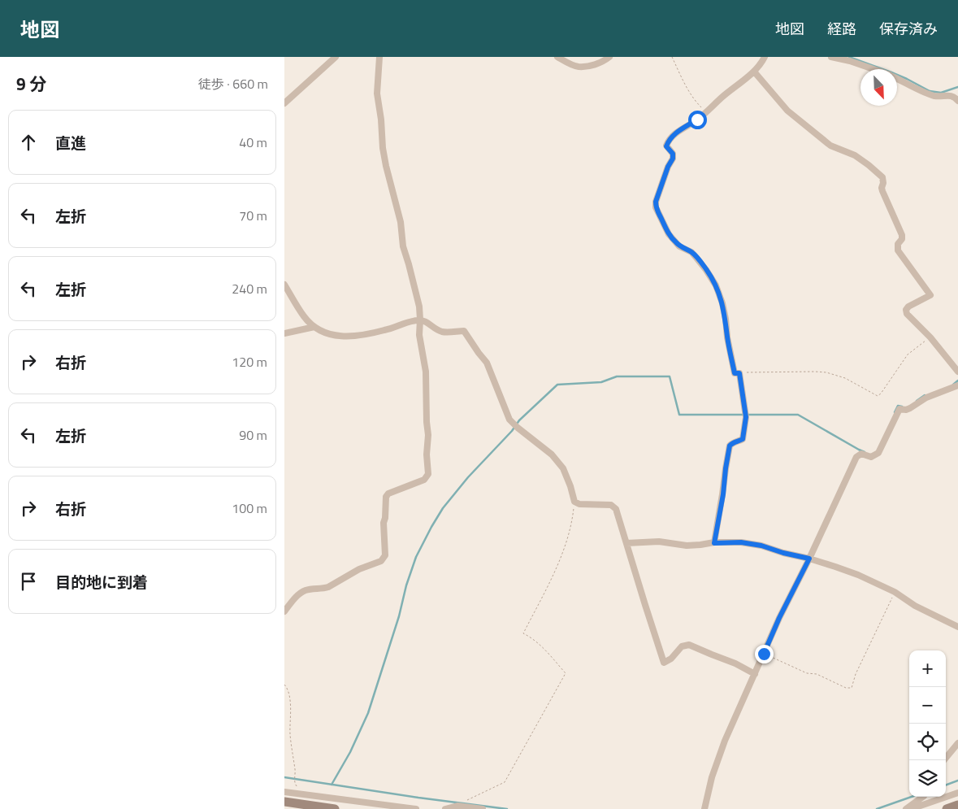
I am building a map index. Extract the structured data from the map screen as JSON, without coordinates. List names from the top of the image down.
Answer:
{
  "north": "bottom right",
  "page": {
    "header": "地図",
    "nav": ["地図", "経路", "保存済み"],
    "heading": ["9 分", "徒歩 · 660 m"],
    "list": [
      ["直進", "40 m"],
      ["左折", "70 m"],
      ["左折", "240 m"],
      ["右折", "120 m"],
      ["左折", "90 m"],
      ["右折", "100 m"],
      "目的地に到着"
    ],
    "map_buttons": ["+", "−"]
  }
}
